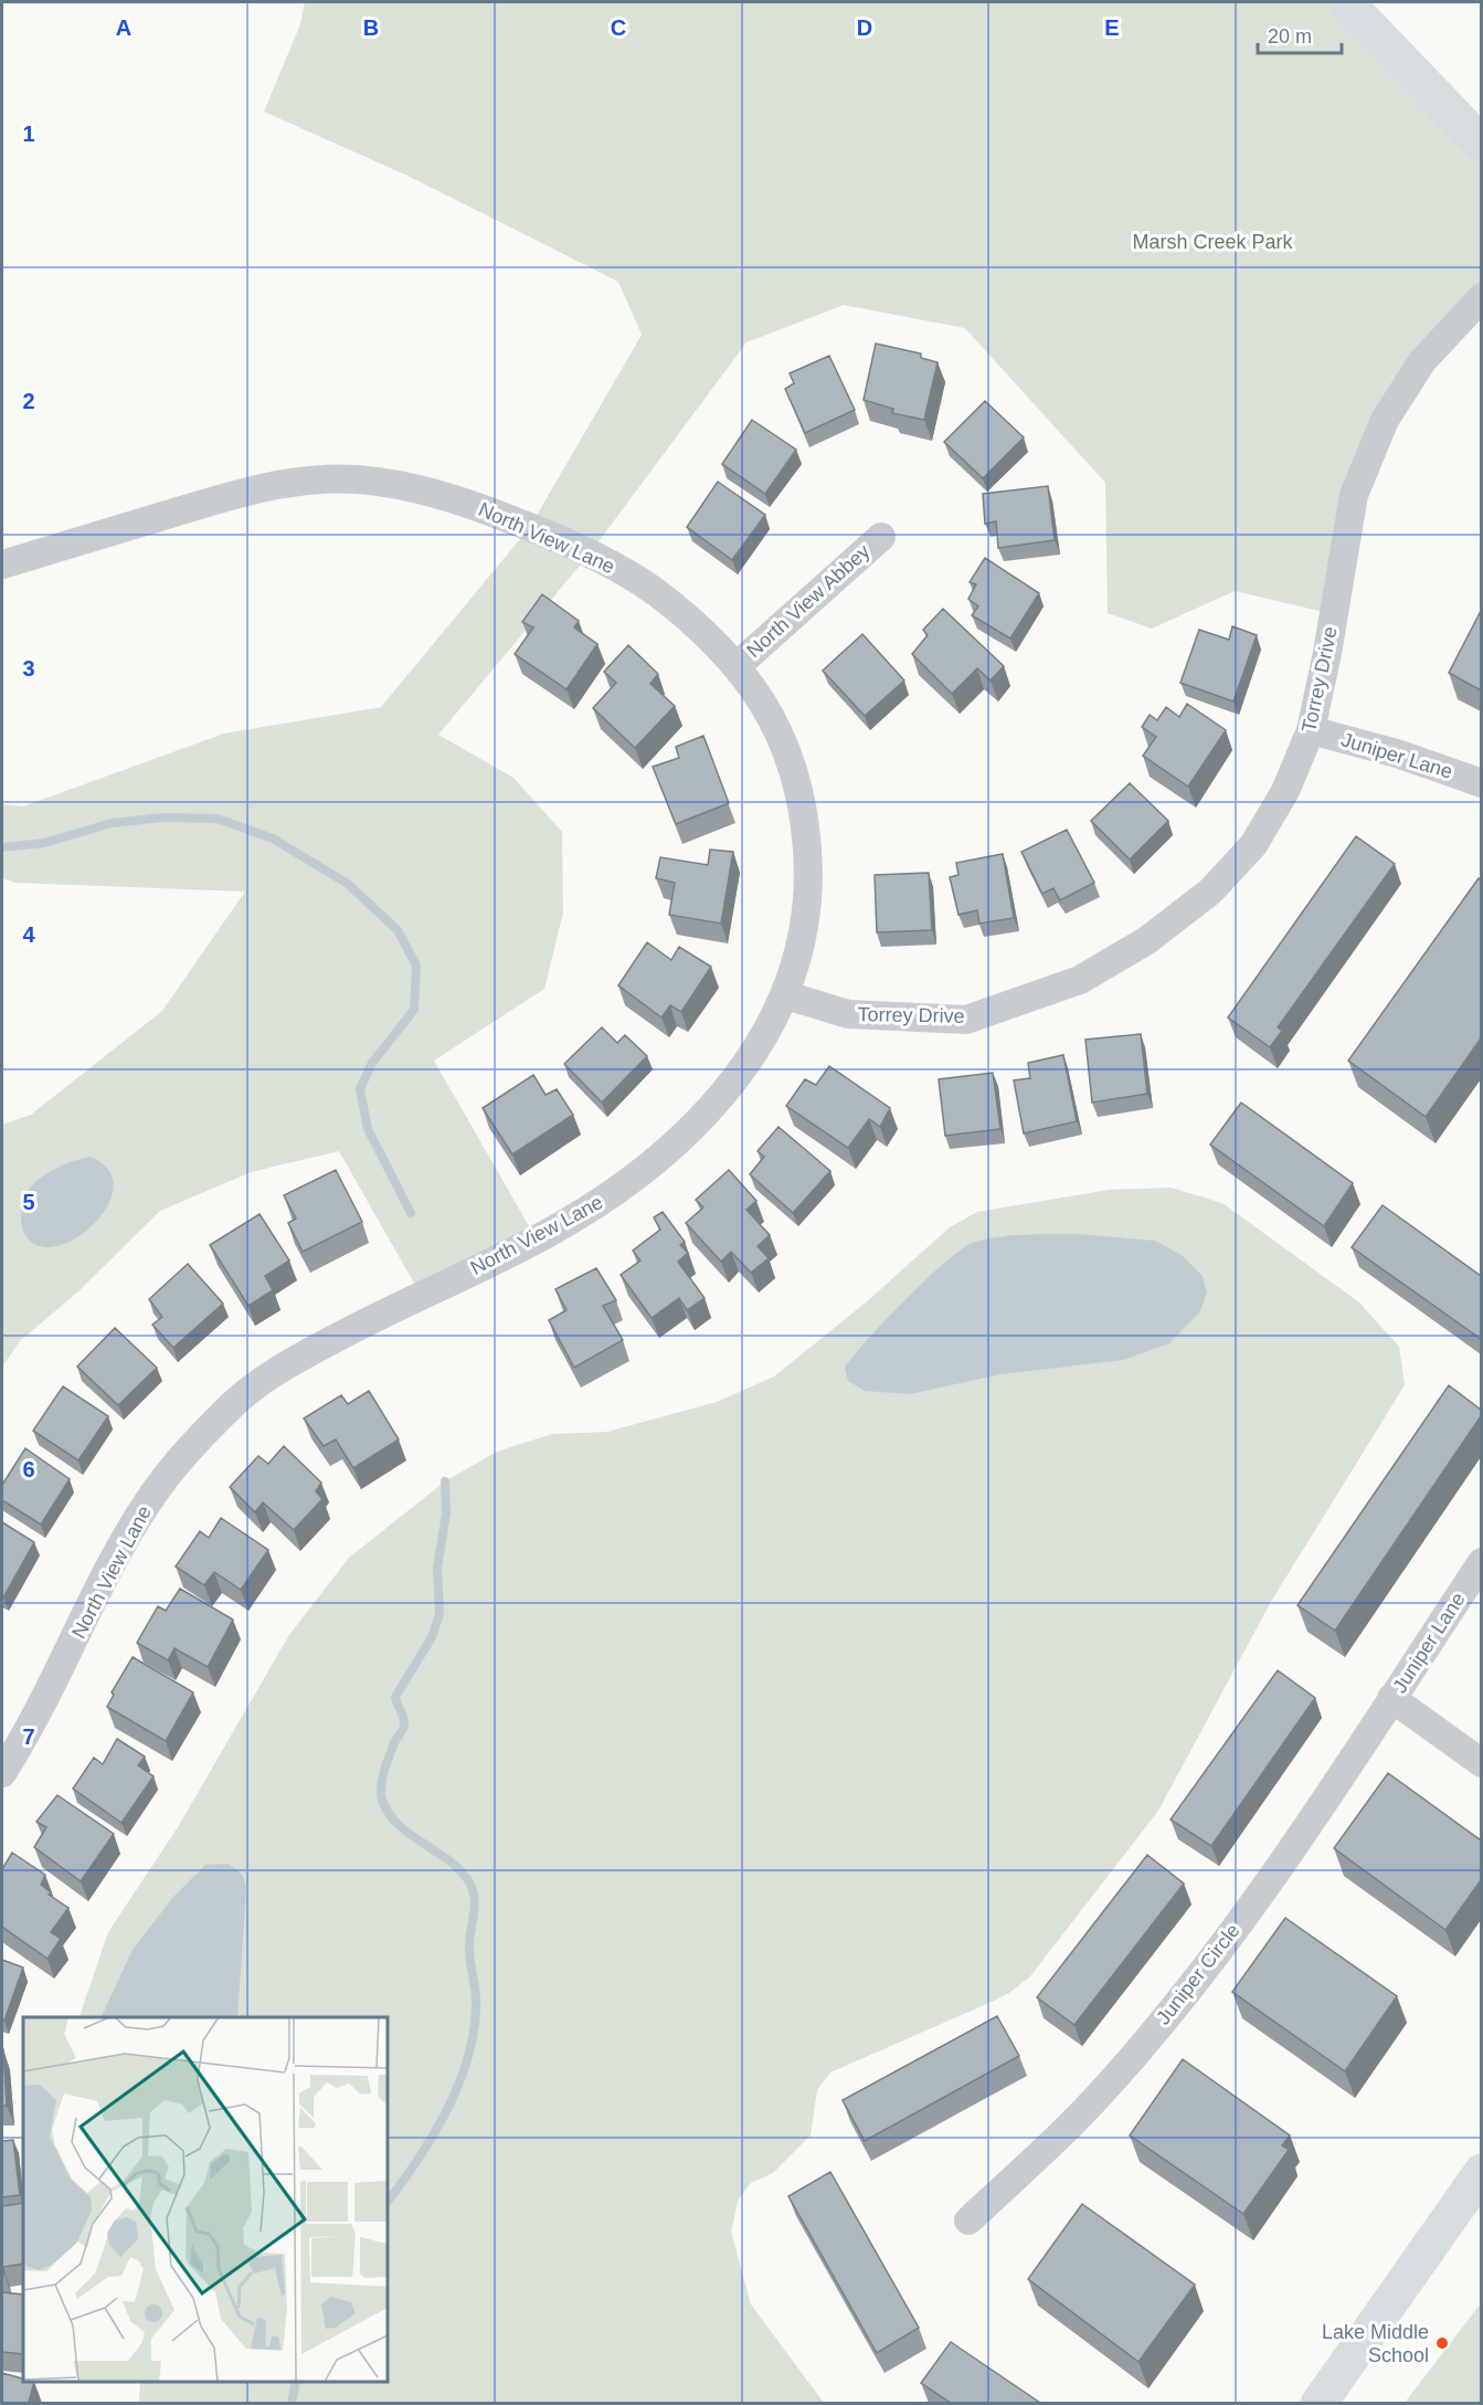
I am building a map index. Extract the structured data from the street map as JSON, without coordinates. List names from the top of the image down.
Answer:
{
  "streets": {
    "street": [
      "North View Lane",
      "North View Abbey",
      "Torrey Drive",
      "Juniper Lane",
      "Juniper Circle"
    ]
  },
  "crossings": [
    ["North View Lane", "North View Abbey"],
    ["North View Lane", "Torrey Drive"],
    ["Torrey Drive", "Juniper Lane"],
    ["Juniper Lane", "Juniper Circle"]
  ],
  "parks": ["Marsh Creek Park"],
  "places": ["Lake Middle School"],
  "scale_bar": "20 m",
  "grid": {
    "columns": [
      "A",
      "B",
      "C",
      "D",
      "E"
    ],
    "rows": [
      "1",
      "2",
      "3",
      "4",
      "5",
      "6",
      "7"
    ]
  }
}
